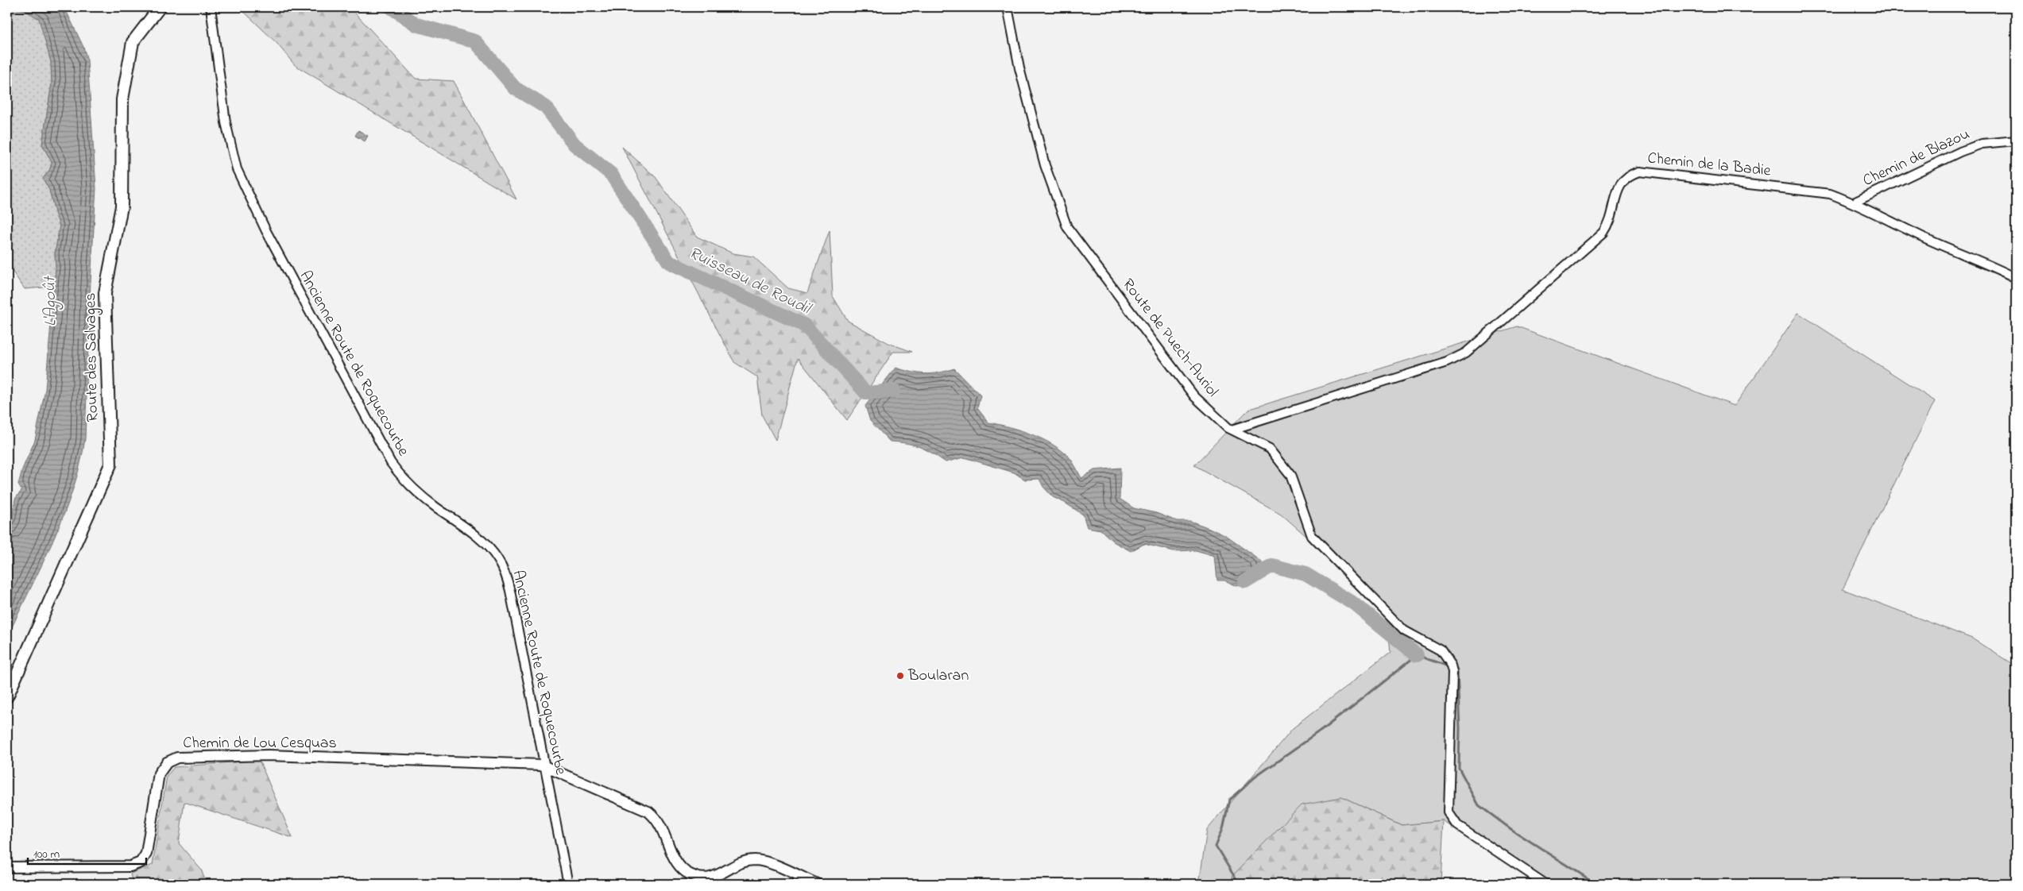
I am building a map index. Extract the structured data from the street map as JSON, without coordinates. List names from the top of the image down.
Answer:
{
  "streets": {
    "main road": ["Route des Salvages"],
    "street": [
      "Chemin de Blazou",
      "Chemin de la Badie",
      "Route de Puech-Auriol",
      "Ancienne Route de Roquecourbe",
      "Chemin de Lou Cesquas"
    ]
  },
  "crossings": [
    ["Chemin de Blazou", "Chemin de la Badie"],
    ["Chemin de la Badie", "Route de Puech-Auriol"],
    ["Ancienne Route de Roquecourbe", "Chemin de Lou Cesquas"]
  ],
  "water": ["Ruisseau de Roudil", "L'Agoût"],
  "places": ["Boularan"],
  "scale_bar": "100 m"
}
